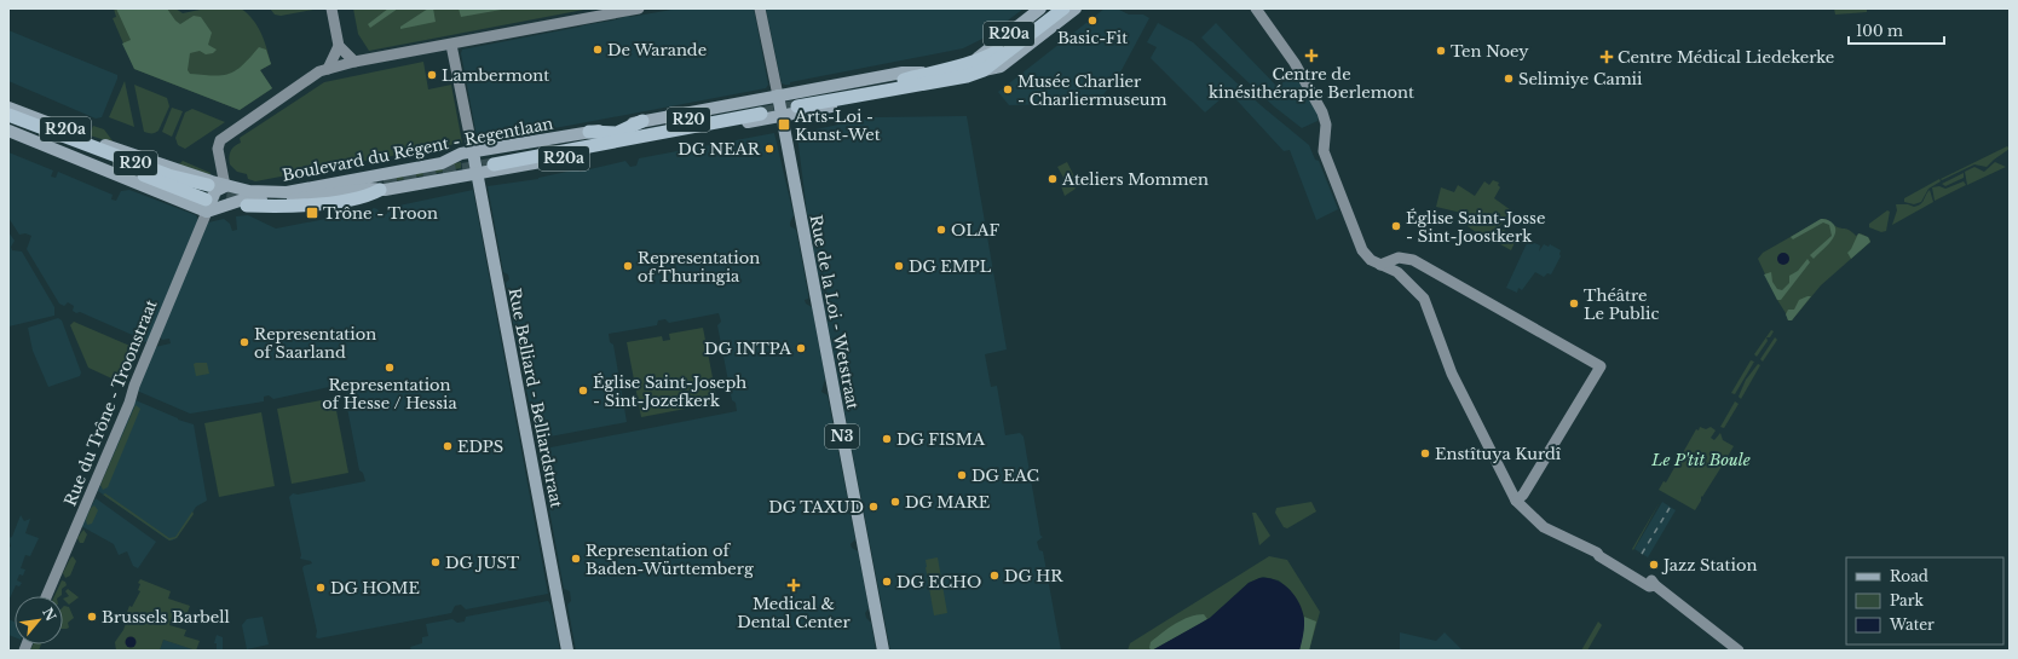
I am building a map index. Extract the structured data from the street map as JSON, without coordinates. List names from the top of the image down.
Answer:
{
  "streets": {
    "highway": ["R20"],
    "main road": [
      "R20a",
      "Boulevard du Régent - Regentlaan",
      "Rue de la Loi - Wetstraat",
      "Rue Belliard - Belliardstraat",
      "Rue du Trône - Troonstraat",
      "N3"
    ]
  },
  "crossings": [
    ["R20a", "R20"],
    ["R20a", "Boulevard du Régent - Regentlaan"],
    ["R20a", "Rue de la Loi - Wetstraat"],
    ["R20a", "Rue Belliard - Belliardstraat"],
    ["R20a", "Rue du Trône - Troonstraat"],
    ["R20", "Rue du Trône - Troonstraat"],
    ["Boulevard du Régent - Regentlaan", "Rue de la Loi - Wetstraat"],
    ["Boulevard du Régent - Regentlaan", "Rue Belliard - Belliardstraat"]
  ],
  "parks": ["Le P'tit Boule"],
  "places": {
    "other": [
      "Basic-Fit",
      "De Warande",
      "Ten Noey",
      "Lambermont",
      "Selimiye Camii",
      "Musée Charlier - Charliermuseum",
      "DG NEAR",
      "Ateliers Mommen",
      "Église Saint-Josse - Sint-Joostkerk",
      "OLAF",
      "Representation of Thuringia",
      "DG EMPL",
      "Théâtre Le Public",
      "Representation of Saarland",
      "DG INTPA",
      "Representation of Hesse / Hessia",
      "Église Saint-Joseph - Sint-Jozefkerk",
      "DG FISMA",
      "EDPS",
      "Enstîtuya Kurdî",
      "DG EAC",
      "DG MARE",
      "DG TAXUD",
      "Representation of Baden-Württemberg",
      "DG JUST",
      "Jazz Station",
      "DG HR",
      "DG ECHO",
      "DG HOME",
      "Brussels Barbell"
    ],
    "health": ["Centre de kinésithérapie Berlemont", "Centre Médical Liedekerke", "Medical & Dental Center"],
    "transit": ["Arts-Loi - Kunst-Wet", "Trône - Troon"]
  },
  "legend": ["Road", "Park", "Water"],
  "scale_bar": "100 m",
  "north": "top right"
}
